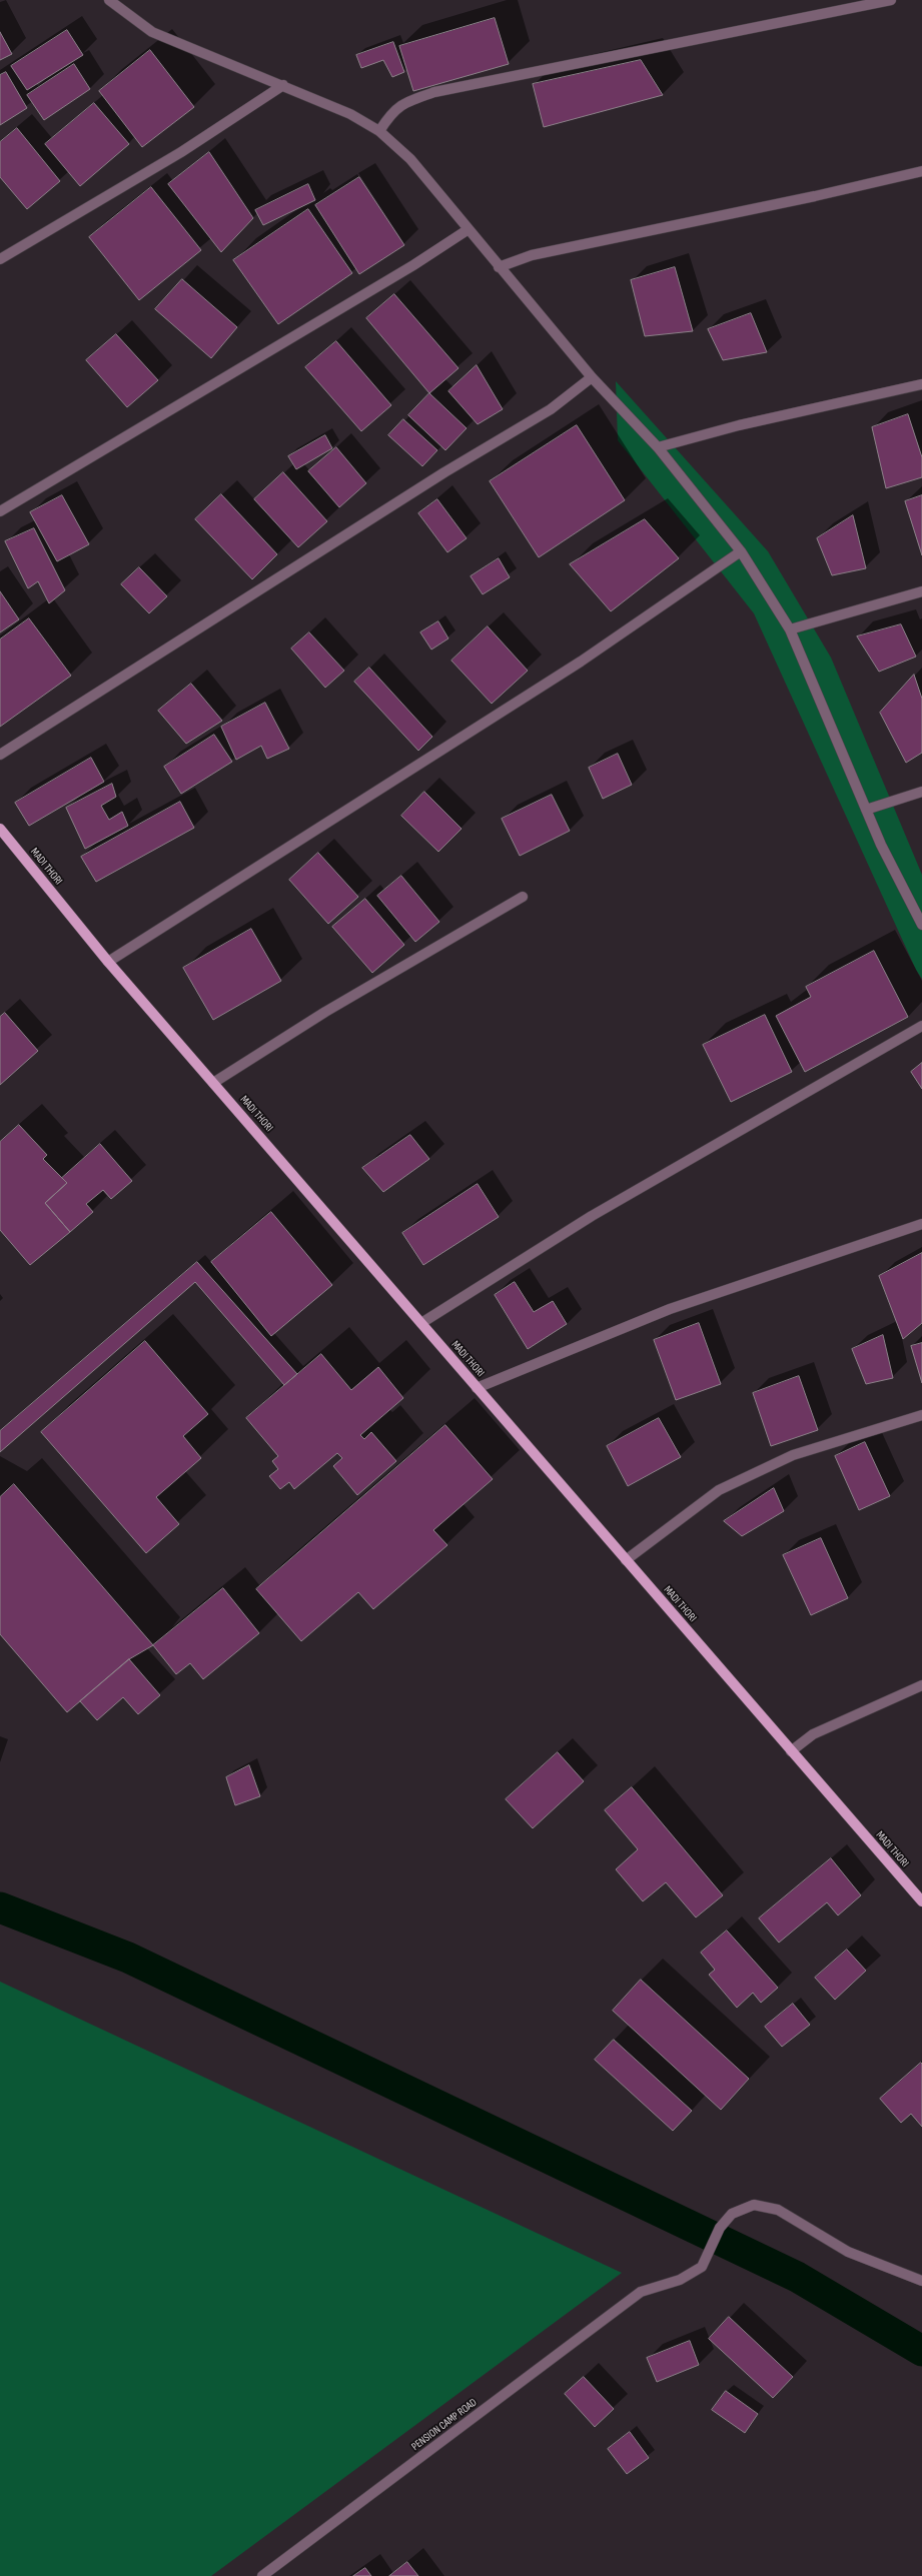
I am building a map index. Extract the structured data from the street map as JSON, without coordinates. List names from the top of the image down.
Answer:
{
  "streets": {
    "main road": ["MADI THORI"],
    "street": ["PENSION CAMP ROAD"]
  }
}
